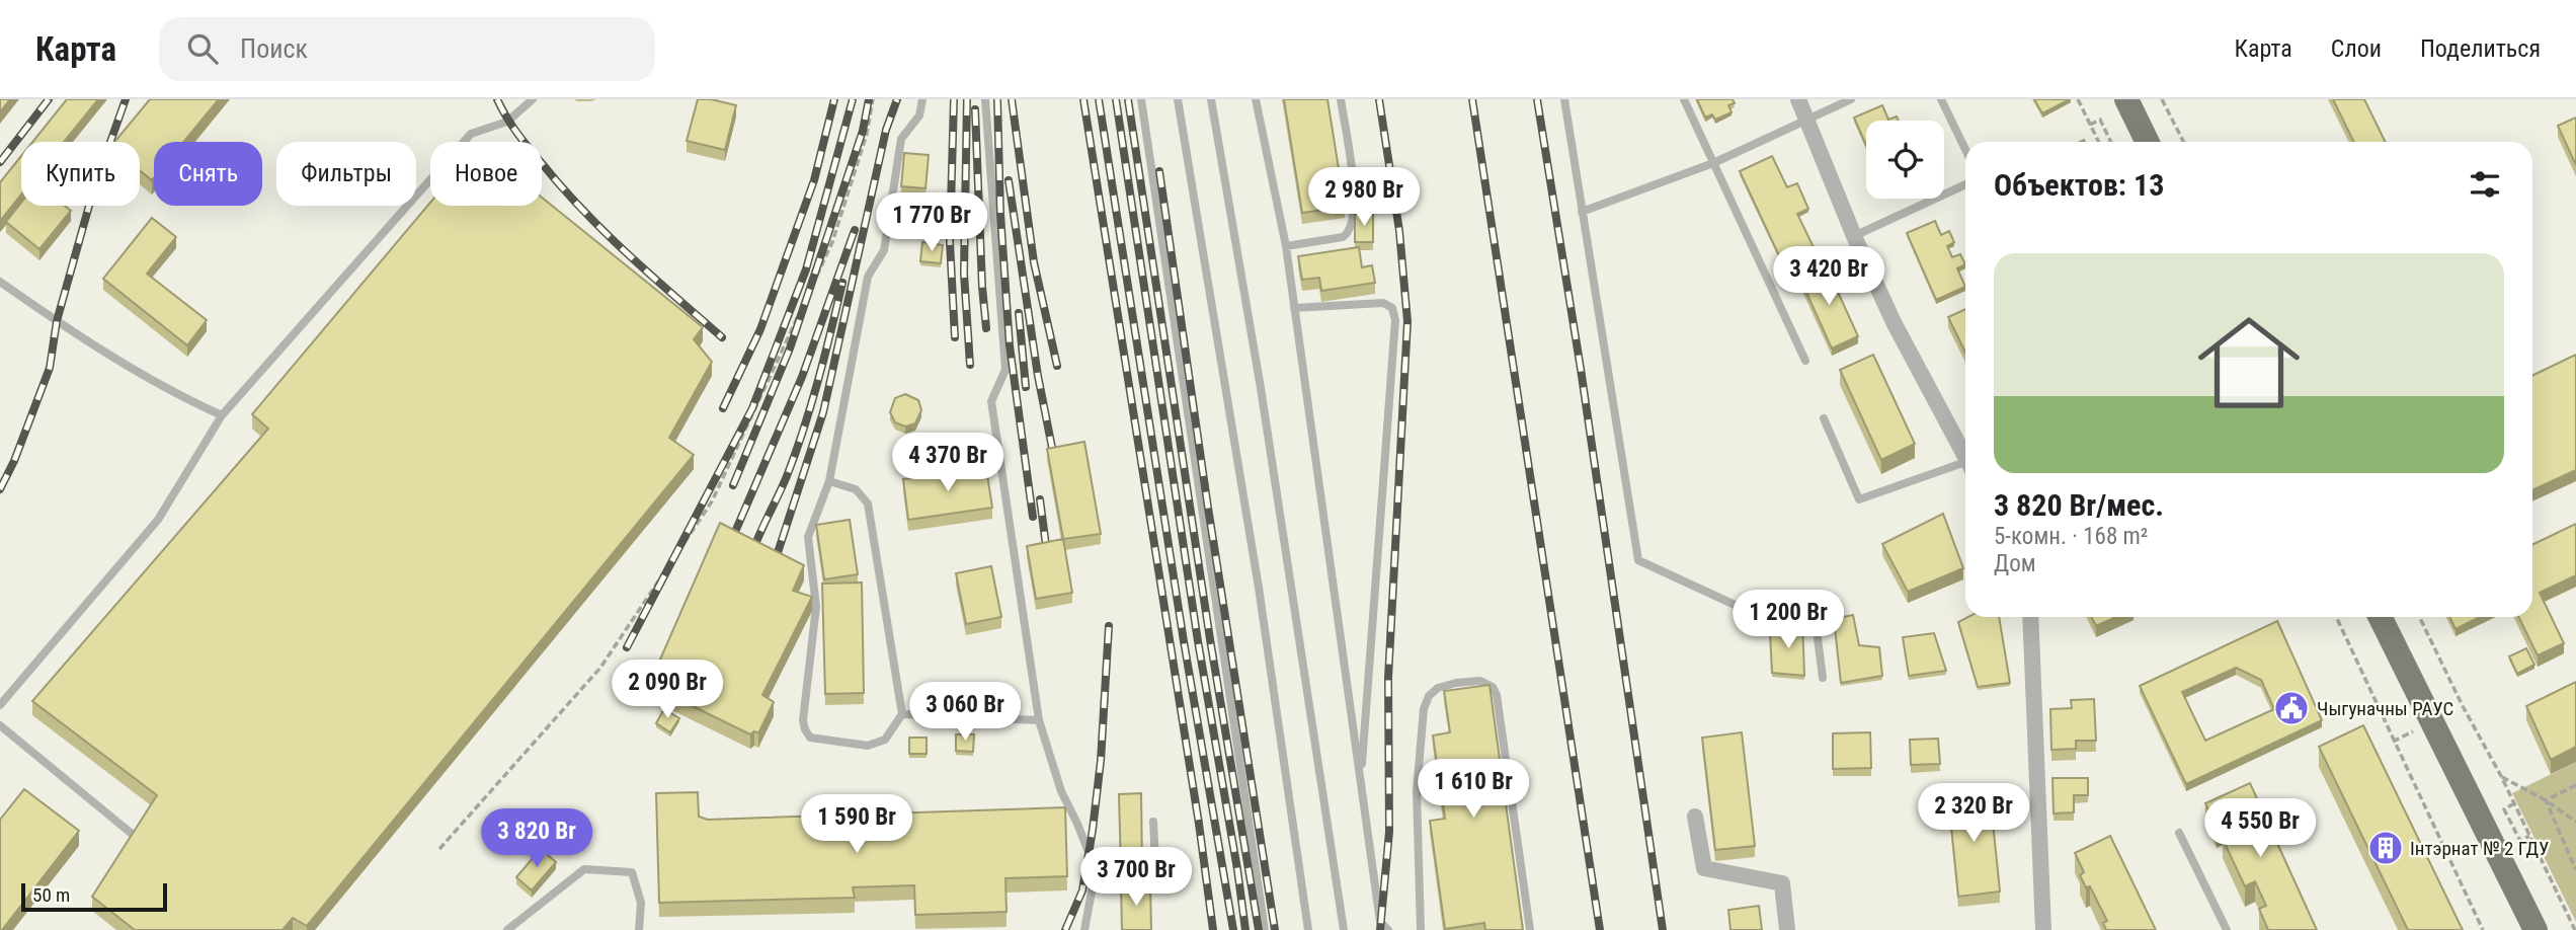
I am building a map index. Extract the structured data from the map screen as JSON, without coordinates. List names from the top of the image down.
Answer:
{
  "places": {
    "public building": ["Чыгуначны РАУС"],
    "building": ["Інтэрнат № 2 ГДУ"]
  },
  "scale_bar": "50 m",
  "page": {
    "header": "Карта",
    "search": "Поиск",
    "nav": ["Карта", "Слои", "Поделиться"],
    "chip": [
      "Купить",
      "Снять",
      "Фильтры",
      "Новое"
    ],
    "heading": "Объектов: 13",
    "price": [
      "2 980 Br",
      "1 770 Br",
      "3 420 Br",
      "4 370 Br",
      "1 200 Br",
      "2 090 Br",
      "3 060 Br",
      "1 610 Br",
      "2 320 Br",
      "1 590 Br",
      "4 550 Br",
      "3 820 Br",
      "3 700 Br"
    ],
    "list": [
      {
        "name": "3 820 Br/мес.",
        "note": "5-комн. · 168 m² · Дом"
      }
    ],
    "scale": "50 m"
  }
}
